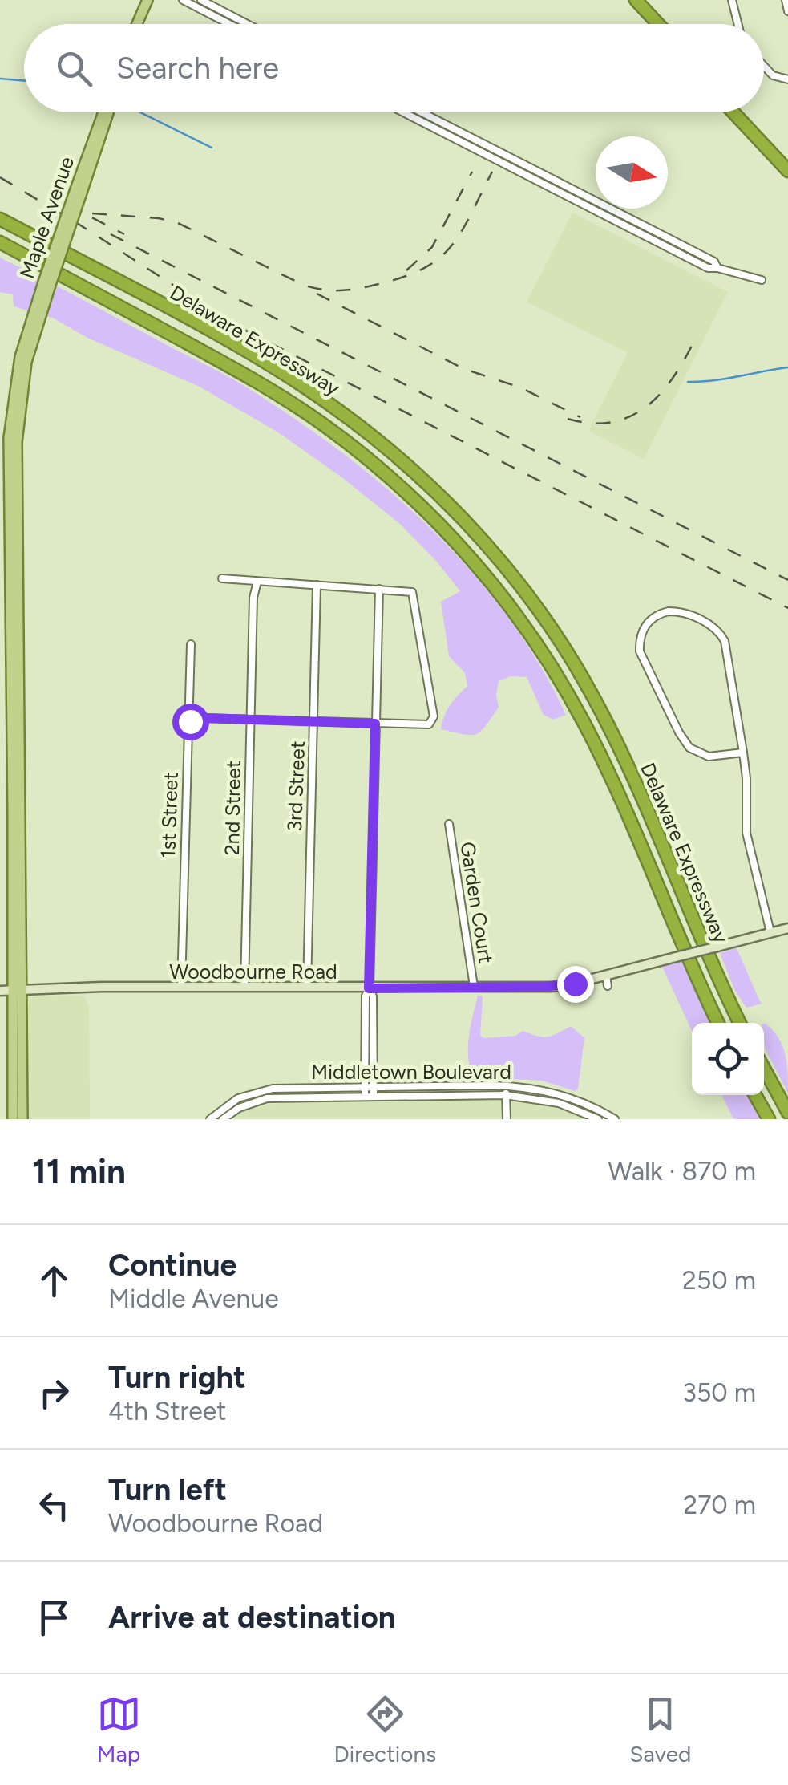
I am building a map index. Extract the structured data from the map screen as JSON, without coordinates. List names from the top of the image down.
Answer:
{
  "streets": {
    "highway": ["Delaware Expressway"],
    "main road": ["Maple Avenue", "Woodbourne Road"],
    "street": [
      "3rd Street",
      "2nd Street",
      "1st Street",
      "Garden Court",
      "Middletown Boulevard"
    ]
  },
  "crossings": [
    ["Maple Avenue", "Woodbourne Road"],
    ["3rd Street", "Woodbourne Road"],
    ["2nd Street", "Woodbourne Road"],
    ["1st Street", "Woodbourne Road"],
    ["Garden Court", "Woodbourne Road"]
  ],
  "north": "right",
  "page": {
    "search": "Search here",
    "heading": ["11 min", "Walk · 870 m"],
    "list": [
      ["Continue", "Middle Avenue", "250 m"],
      ["Turn right", "4th Street", "350 m"],
      ["Turn left", "Woodbourne Road", "270 m"],
      "Arrive at destination"
    ],
    "nav": ["Map", "Directions", "Saved"]
  }
}
